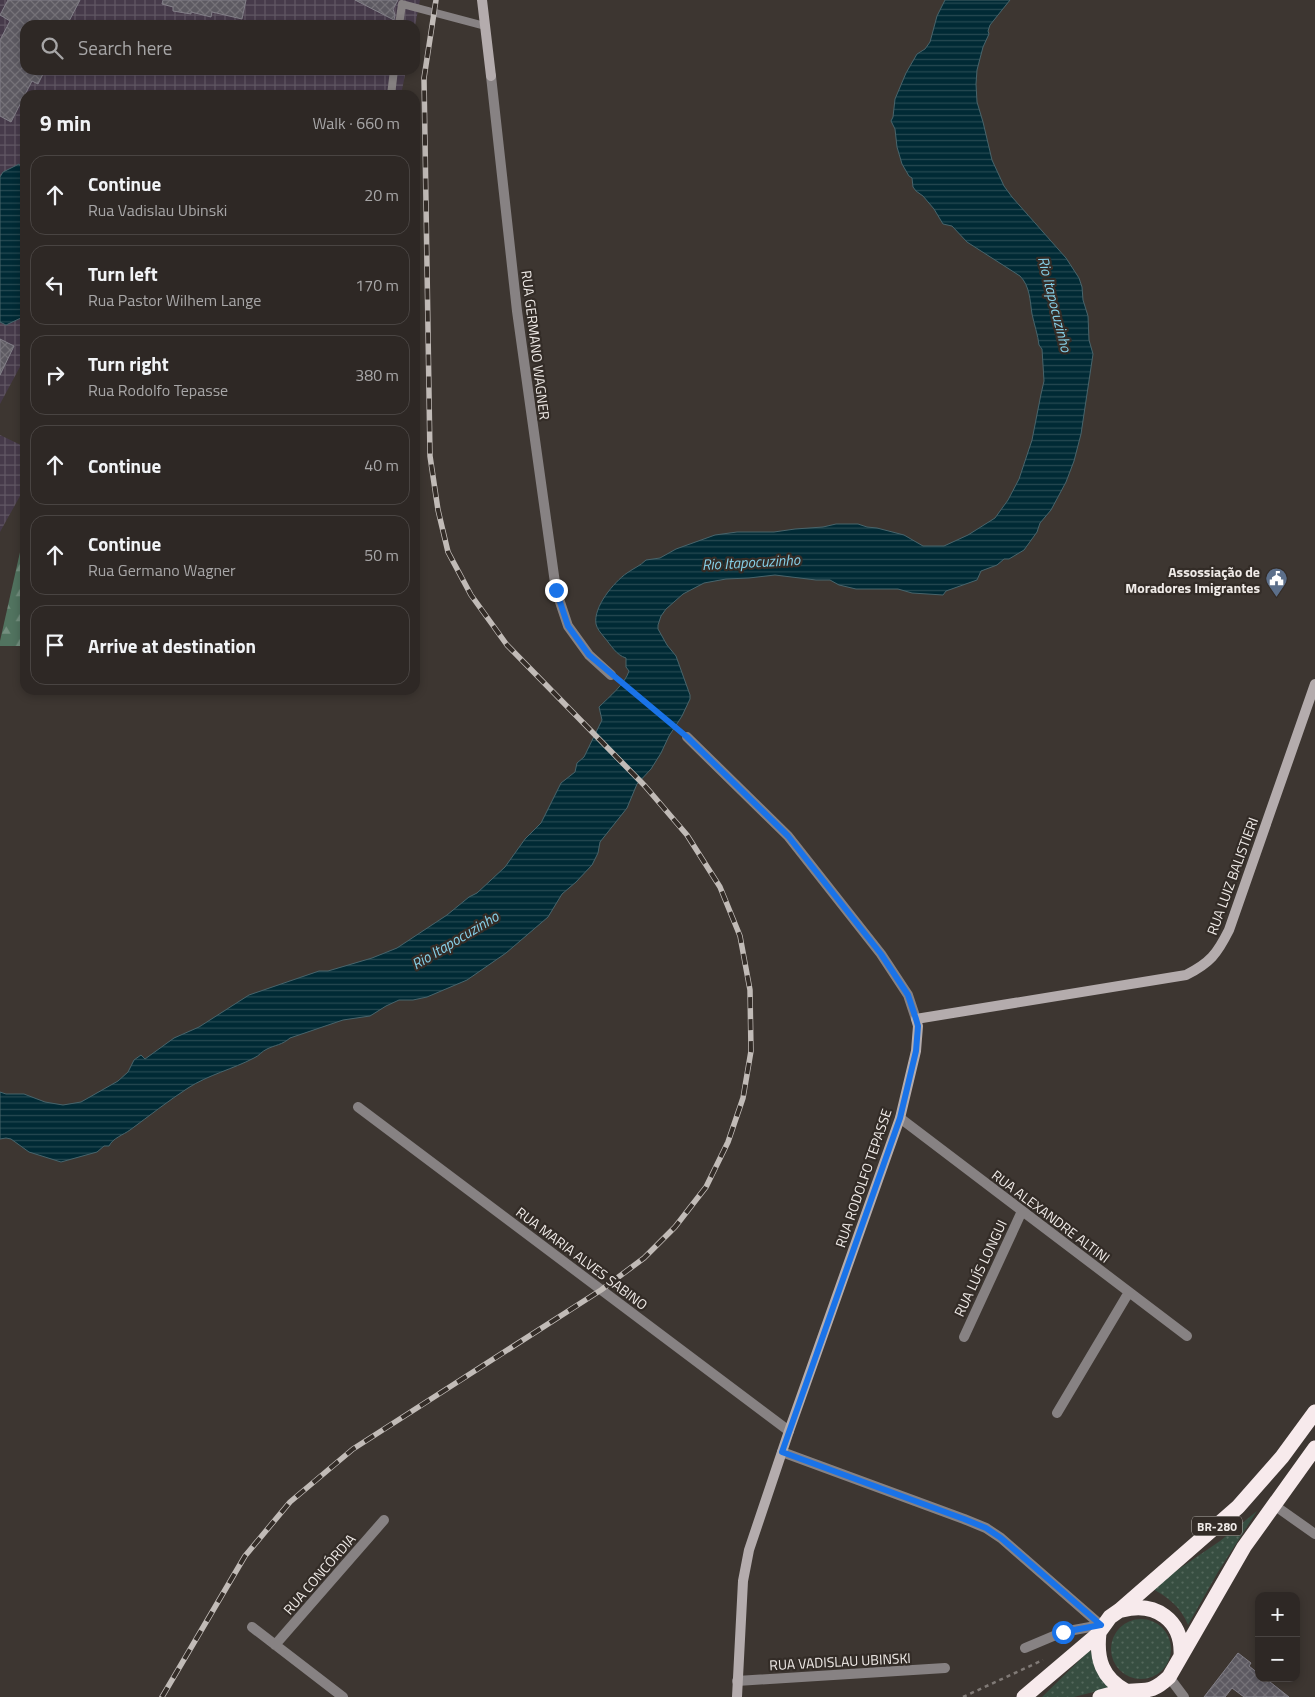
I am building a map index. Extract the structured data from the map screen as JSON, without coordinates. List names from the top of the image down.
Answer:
{
  "streets": {
    "highway": ["BR-280"],
    "street": [
      "RUA GERMANO WAGNER",
      "RUA LUIZ BALISTIERI",
      "RUA RODOLFO TEPASSE",
      "RUA ALEXANDRE ALTINI",
      "RUA MARIA ALVES SABINO",
      "RUA LUÍS LONGUI",
      "RUA CONCÓRDIA",
      "RUA VADISLAU UBINSKI"
    ]
  },
  "crossings": [
    ["RUA LUIZ BALISTIERI", "RUA RODOLFO TEPASSE"],
    ["RUA RODOLFO TEPASSE", "RUA ALEXANDRE ALTINI"],
    ["RUA RODOLFO TEPASSE", "RUA MARIA ALVES SABINO"],
    ["RUA RODOLFO TEPASSE", "RUA VADISLAU UBINSKI"],
    ["RUA ALEXANDRE ALTINI", "RUA LUÍS LONGUI"]
  ],
  "water": ["Rio Itapocuzinho"],
  "places": {
    "public building": ["Assossiação de Moradores Imigrantes"]
  },
  "page": {
    "search": "Search here",
    "heading": ["9 min", "Walk · 660 m"],
    "list": [
      ["Continue", "Rua Vadislau Ubinski", "20 m"],
      ["Turn left", "Rua Pastor Wilhem Lange", "170 m"],
      ["Turn right", "Rua Rodolfo Tepasse", "380 m"],
      ["Continue", "40 m"],
      ["Continue", "Rua Germano Wagner", "50 m"],
      "Arrive at destination"
    ],
    "map_buttons": ["+", "−"]
  }
}
